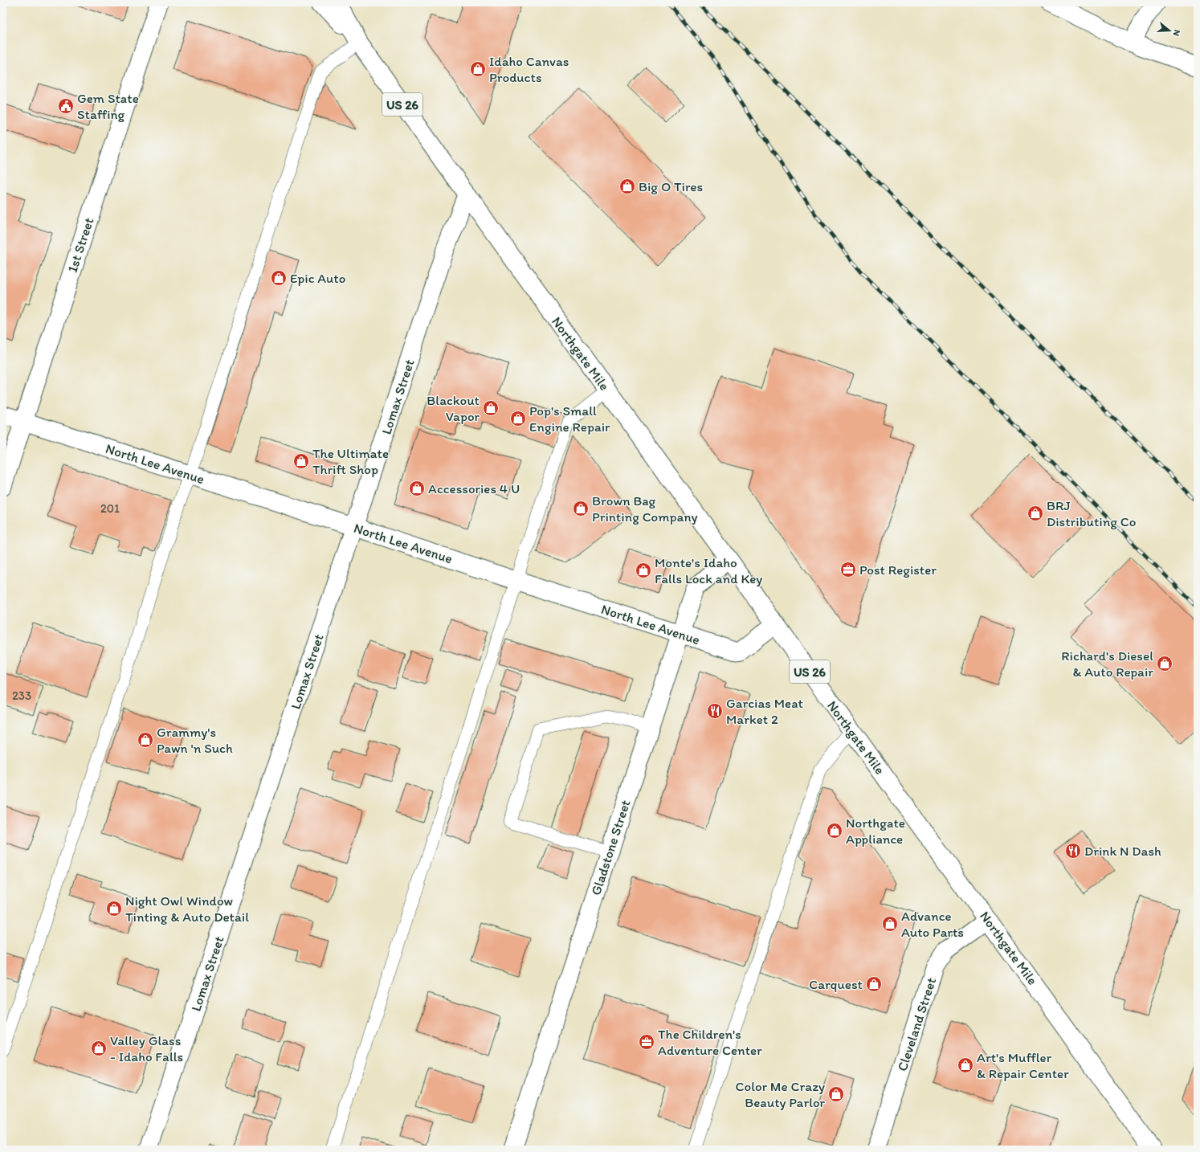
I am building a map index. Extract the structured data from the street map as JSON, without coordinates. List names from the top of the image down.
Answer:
{
  "streets": {
    "main road": [
      "US 26",
      "1st Street",
      "Northgate Mile",
      "Lomax Street",
      "North Lee Avenue",
      "Gladstone Street",
      "Cleveland Street"
    ]
  },
  "crossings": [
    ["1st Street", "North Lee Avenue"],
    ["Northgate Mile", "Lomax Street"],
    ["Northgate Mile", "North Lee Avenue"],
    ["Northgate Mile", "Gladstone Street"],
    ["Northgate Mile", "Cleveland Street"],
    ["Lomax Street", "North Lee Avenue"],
    ["North Lee Avenue", "Gladstone Street"]
  ],
  "places": {
    "shop": [
      "Idaho Canvas Products",
      "Big O Tires",
      "Epic Auto",
      "Blackout Vapor",
      "Pop's Small Engine Repair",
      "The Ultimate Thrift Shop",
      "Accessories 4 U",
      "Brown Bag Printing Company",
      "BRJ Distributing Co",
      "Monte's Idaho Falls Lock and Key",
      "Richard's Diesel & Auto Repair",
      "Grammy's Pawn 'n Such",
      "Northgate Appliance",
      "Night Owl Window Tinting & Auto Detail",
      "Advance Auto Parts",
      "Carquest",
      "Valley Glass - Idaho Falls",
      "Art's Muffler & Repair Center",
      "Color Me Crazy Beauty Parlor"
    ],
    "public building": ["Gem State Staffing"],
    "office": ["Post Register", "The Children's Adventure Center"],
    "restaurant": ["Garcias Meat Market 2", "Drink N Dash"]
  },
  "house_numbers": ["201", "233"],
  "north": "right"
}
